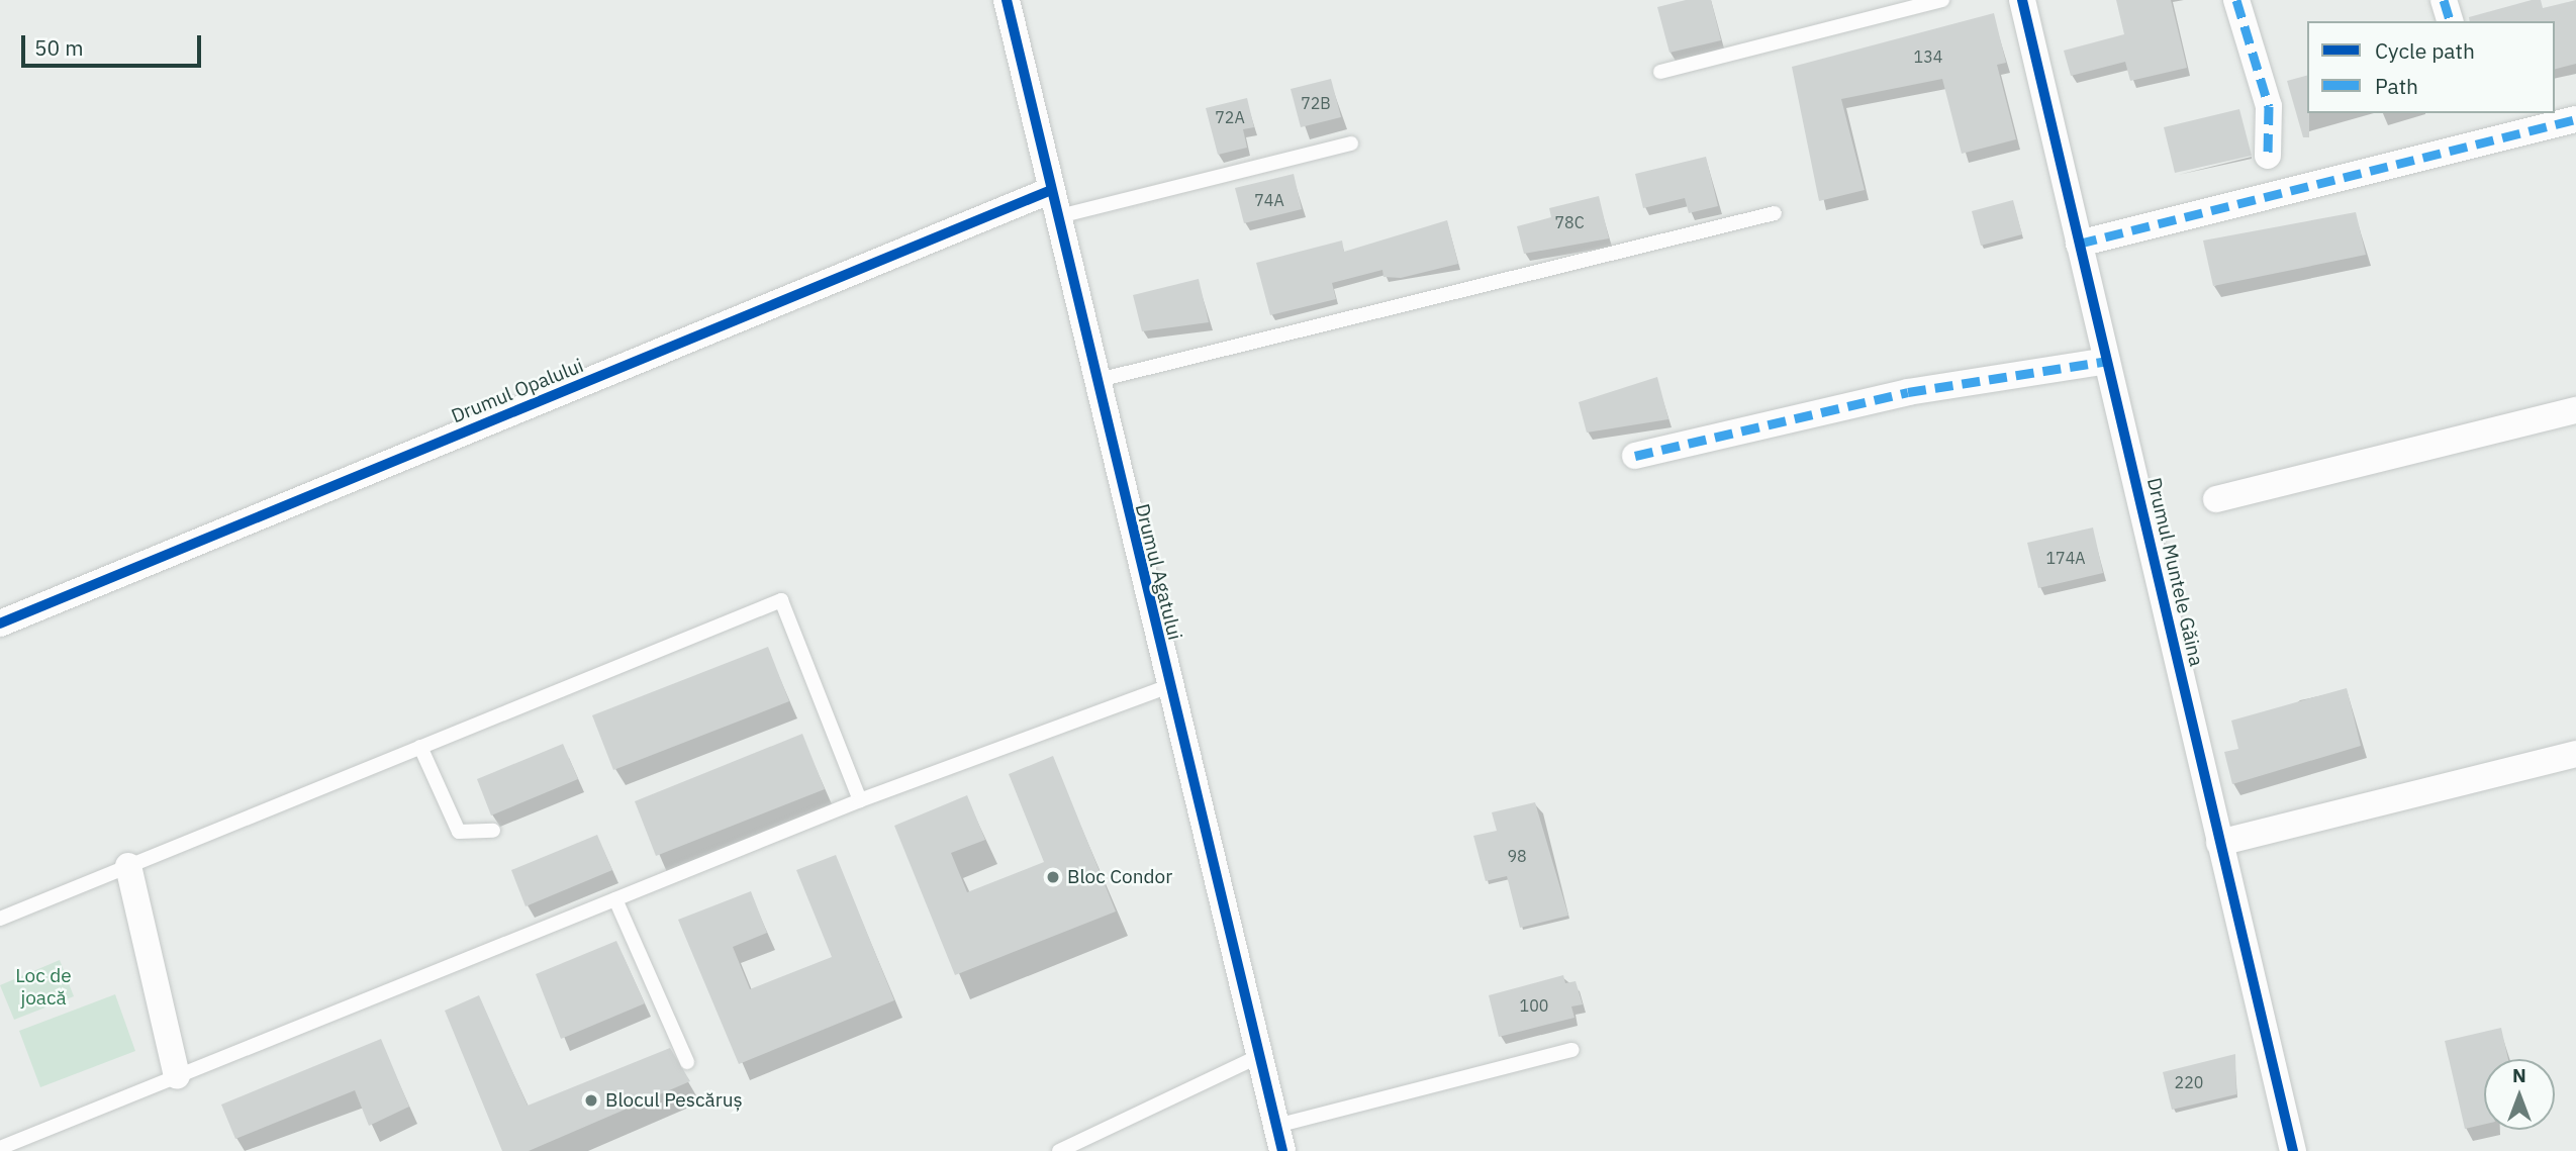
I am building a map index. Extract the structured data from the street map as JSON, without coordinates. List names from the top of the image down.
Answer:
{
  "streets": {
    "street": ["Drumul Opalului", "Drumul Agatului", "Drumul Muntele Găina"]
  },
  "crossings": [
    ["Drumul Opalului", "Drumul Agatului"]
  ],
  "parks": ["Loc de joacă"],
  "places": ["Bloc Condor", "Blocul Pescăruș"],
  "house_numbers": [
    "134",
    "72B",
    "72A",
    "74A",
    "78C",
    "174A",
    "98",
    "100",
    "220"
  ],
  "legend": ["Cycle path", "Path"],
  "scale_bar": "50 m",
  "north": "top"
}
